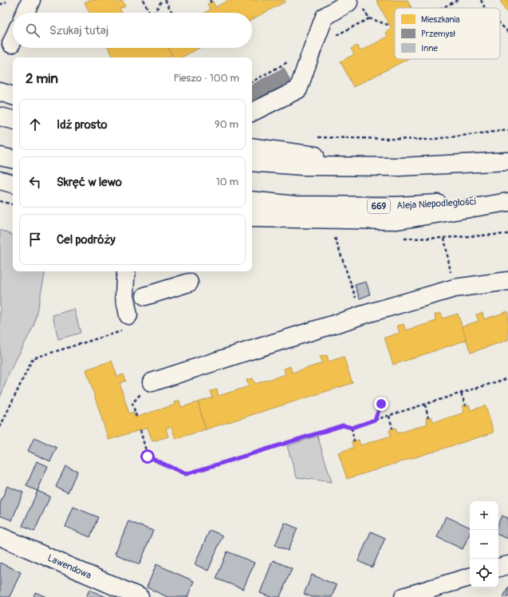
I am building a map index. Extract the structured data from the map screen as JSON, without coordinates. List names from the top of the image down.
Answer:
{
  "streets": {
    "main road": ["Aleja Niepodległości", "669", "Lawendowa"]
  },
  "legend": ["Mieszkania", "Przemysł", "Inne"],
  "page": {
    "search": "Szukaj tutaj",
    "heading": ["2 min", "Pieszo · 100 m"],
    "list": [
      ["Idź prosto", "90 m"],
      ["Skręć w lewo", "10 m"],
      "Cel podróży"
    ],
    "map_buttons": ["+", "−"]
  }
}
